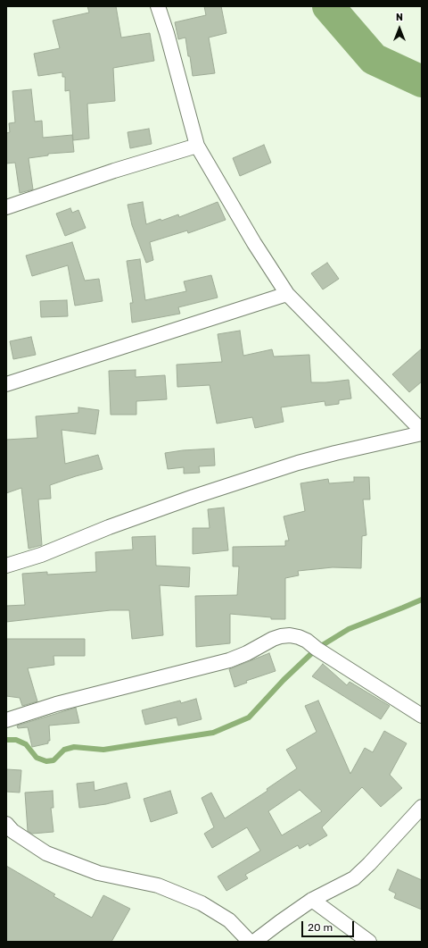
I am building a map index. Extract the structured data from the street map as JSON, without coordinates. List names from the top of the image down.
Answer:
{
  "scale_bar": "20 m",
  "north": "top"
}
